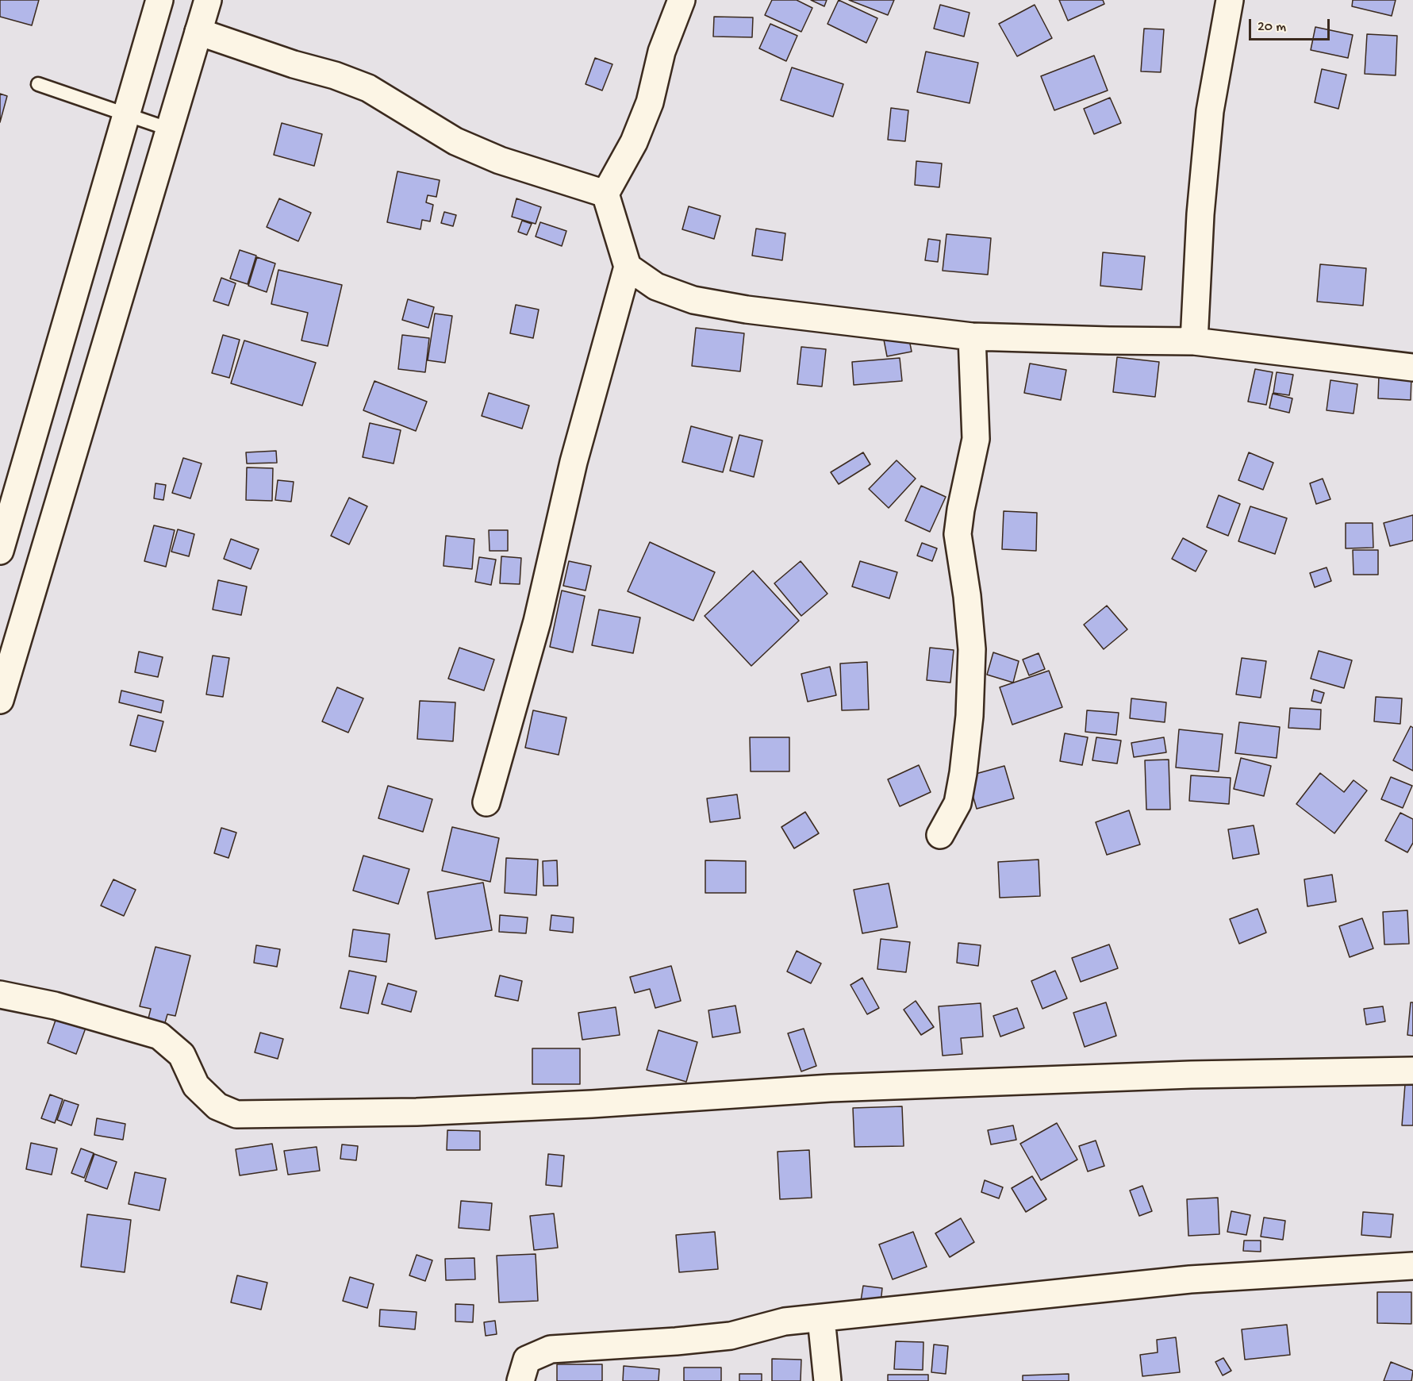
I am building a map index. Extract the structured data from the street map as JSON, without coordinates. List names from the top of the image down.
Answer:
{
  "scale_bar": "20 m"
}
